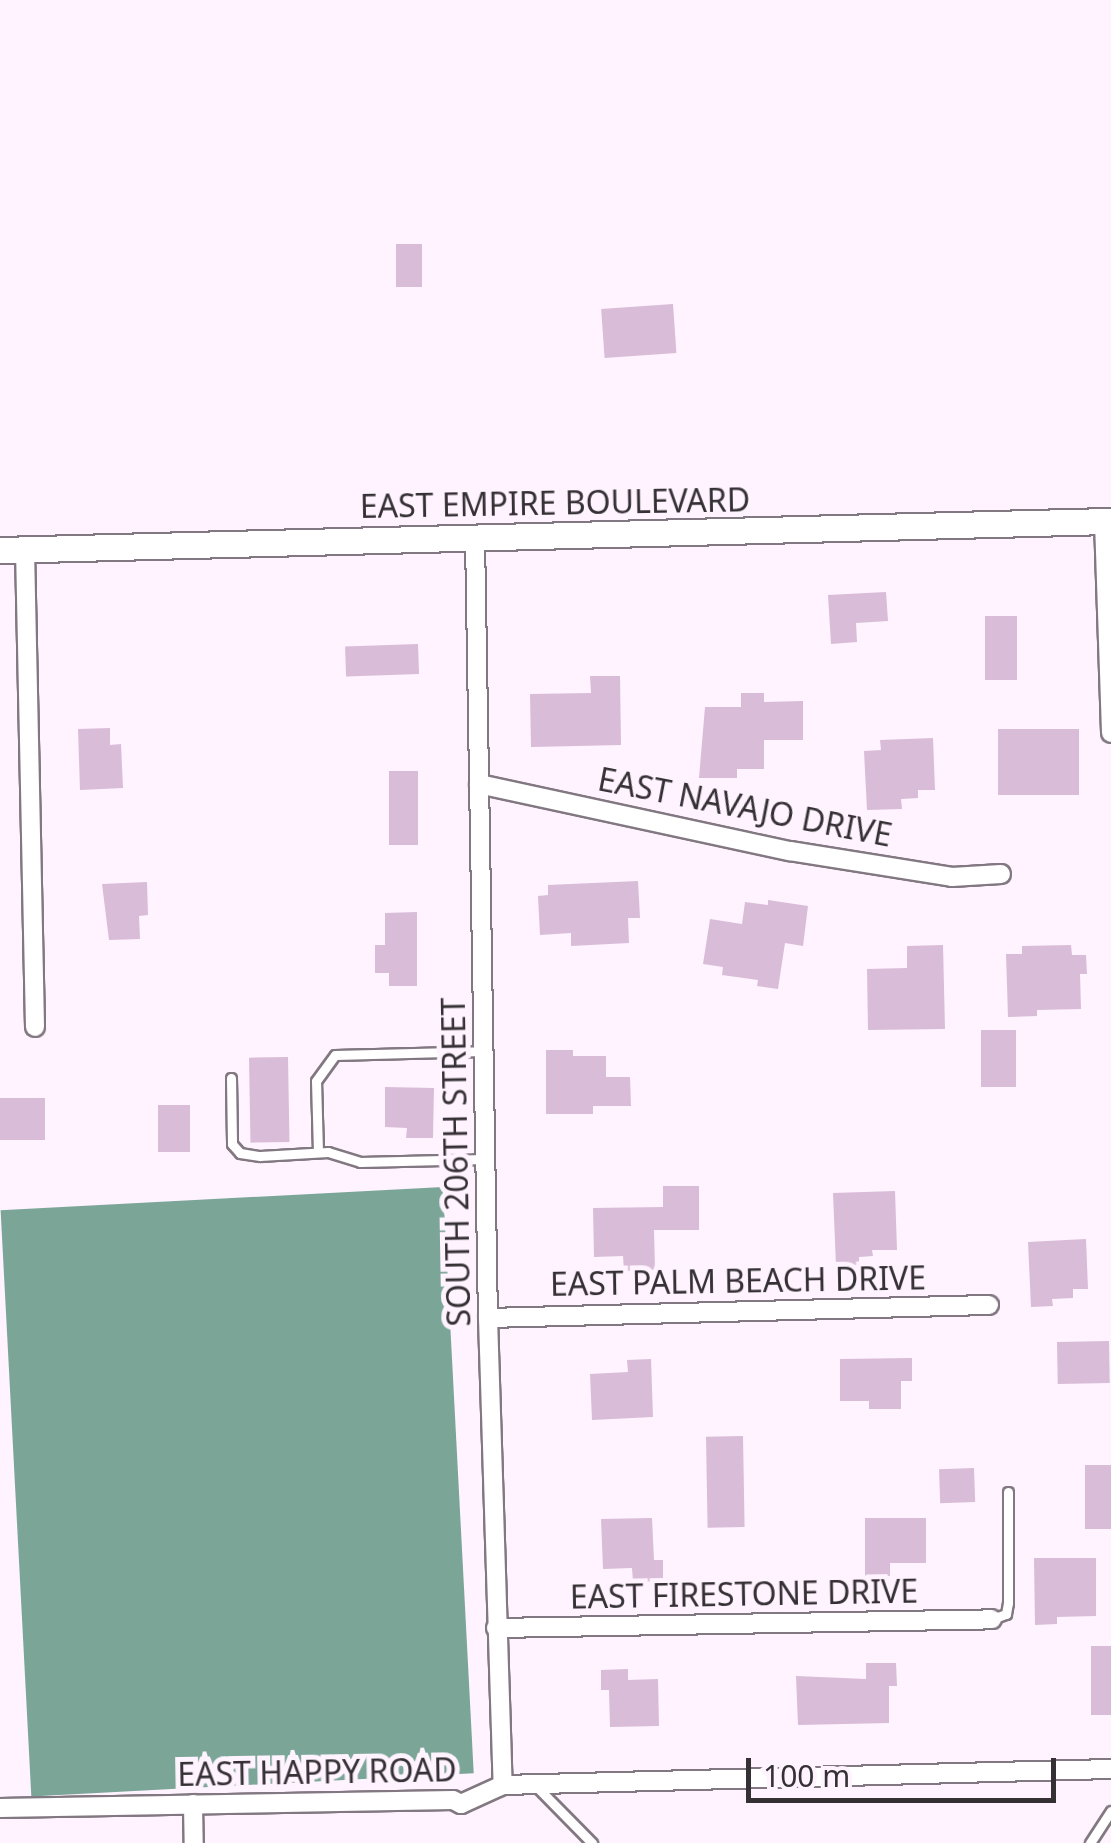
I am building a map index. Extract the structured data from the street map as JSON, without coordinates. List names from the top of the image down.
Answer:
{
  "streets": {
    "main road": ["EAST EMPIRE BOULEVARD"],
    "street": [
      "EAST NAVAJO DRIVE",
      "SOUTH 206TH STREET",
      "EAST PALM BEACH DRIVE",
      "EAST FIRESTONE DRIVE",
      "EAST HAPPY ROAD"
    ]
  },
  "crossings": [
    ["EAST EMPIRE BOULEVARD", "SOUTH 206TH STREET"],
    ["EAST NAVAJO DRIVE", "SOUTH 206TH STREET"],
    ["SOUTH 206TH STREET", "EAST PALM BEACH DRIVE"],
    ["SOUTH 206TH STREET", "EAST FIRESTONE DRIVE"],
    ["SOUTH 206TH STREET", "EAST HAPPY ROAD"]
  ],
  "scale_bar": "100 m"
}
